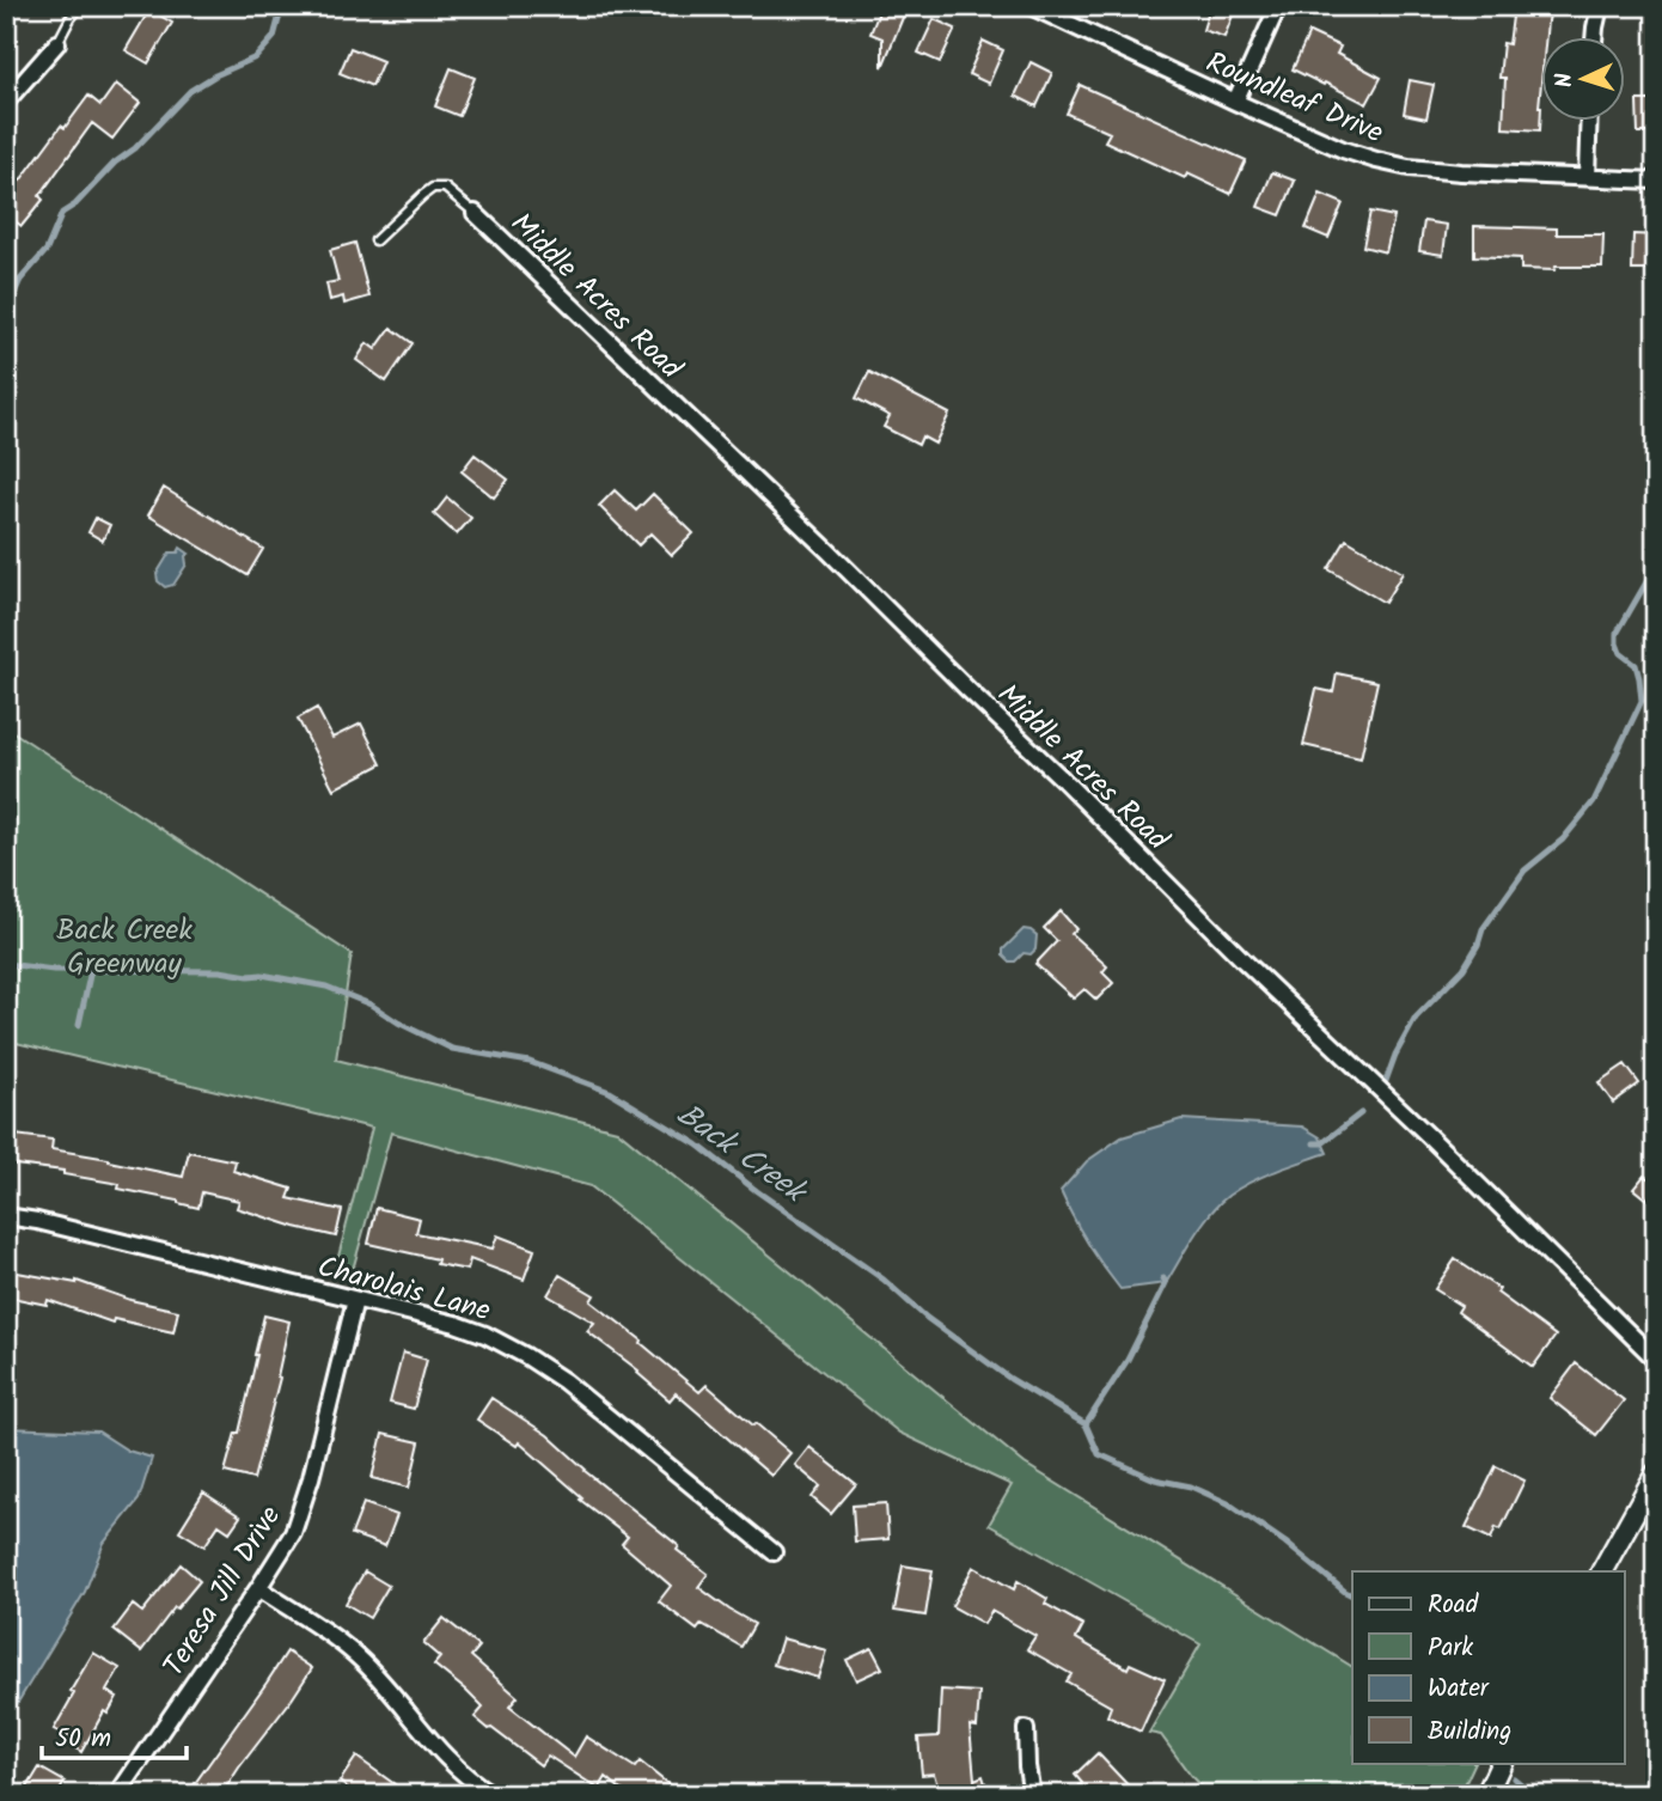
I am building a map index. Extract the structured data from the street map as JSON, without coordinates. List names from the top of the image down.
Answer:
{
  "streets": {
    "street": [
      "Roundleaf Drive",
      "Middle Acres Road",
      "Charolais Lane",
      "Teresa Jill Drive"
    ]
  },
  "crossings": [
    ["Charolais Lane", "Teresa Jill Drive"]
  ],
  "water": ["Back Creek"],
  "parks": ["Back Creek Greenway"],
  "legend": [
    "Road",
    "Park",
    "Water",
    "Building"
  ],
  "scale_bar": "50 m",
  "north": "left"
}
